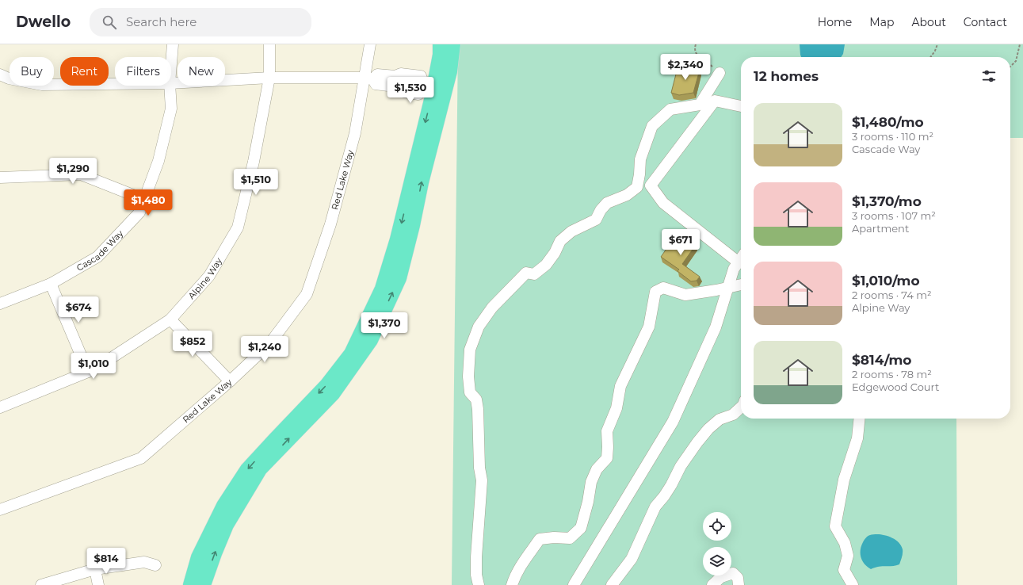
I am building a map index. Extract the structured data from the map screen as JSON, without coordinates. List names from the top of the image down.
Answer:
{
  "streets": {
    "street": ["Red Lake Way", "Cascade Way", "Alpine Way"]
  },
  "page": {
    "header": "Dwello",
    "search": "Search here",
    "nav": [
      "Home",
      "Map",
      "About",
      "Contact"
    ],
    "price": [
      "$2,340",
      "$1,530",
      "$1,290",
      "$1,510",
      "$1,480",
      "$671",
      "$674",
      "$1,370",
      "$852",
      "$1,240",
      "$1,010",
      "$814"
    ],
    "chip": [
      "Buy",
      "Rent",
      "Filters",
      "New"
    ],
    "heading": "12 homes",
    "list": [
      {
        "name": "$1,480/mo",
        "note": "3 rooms · 110 m² · Cascade Way"
      },
      {
        "name": "$1,370/mo",
        "note": "3 rooms · 107 m² · Apartment"
      },
      {
        "name": "$1,010/mo",
        "note": "2 rooms · 74 m² · Alpine Way"
      },
      {
        "name": "$814/mo",
        "note": "2 rooms · 78 m² · Edgewood Court"
      }
    ]
  }
}
